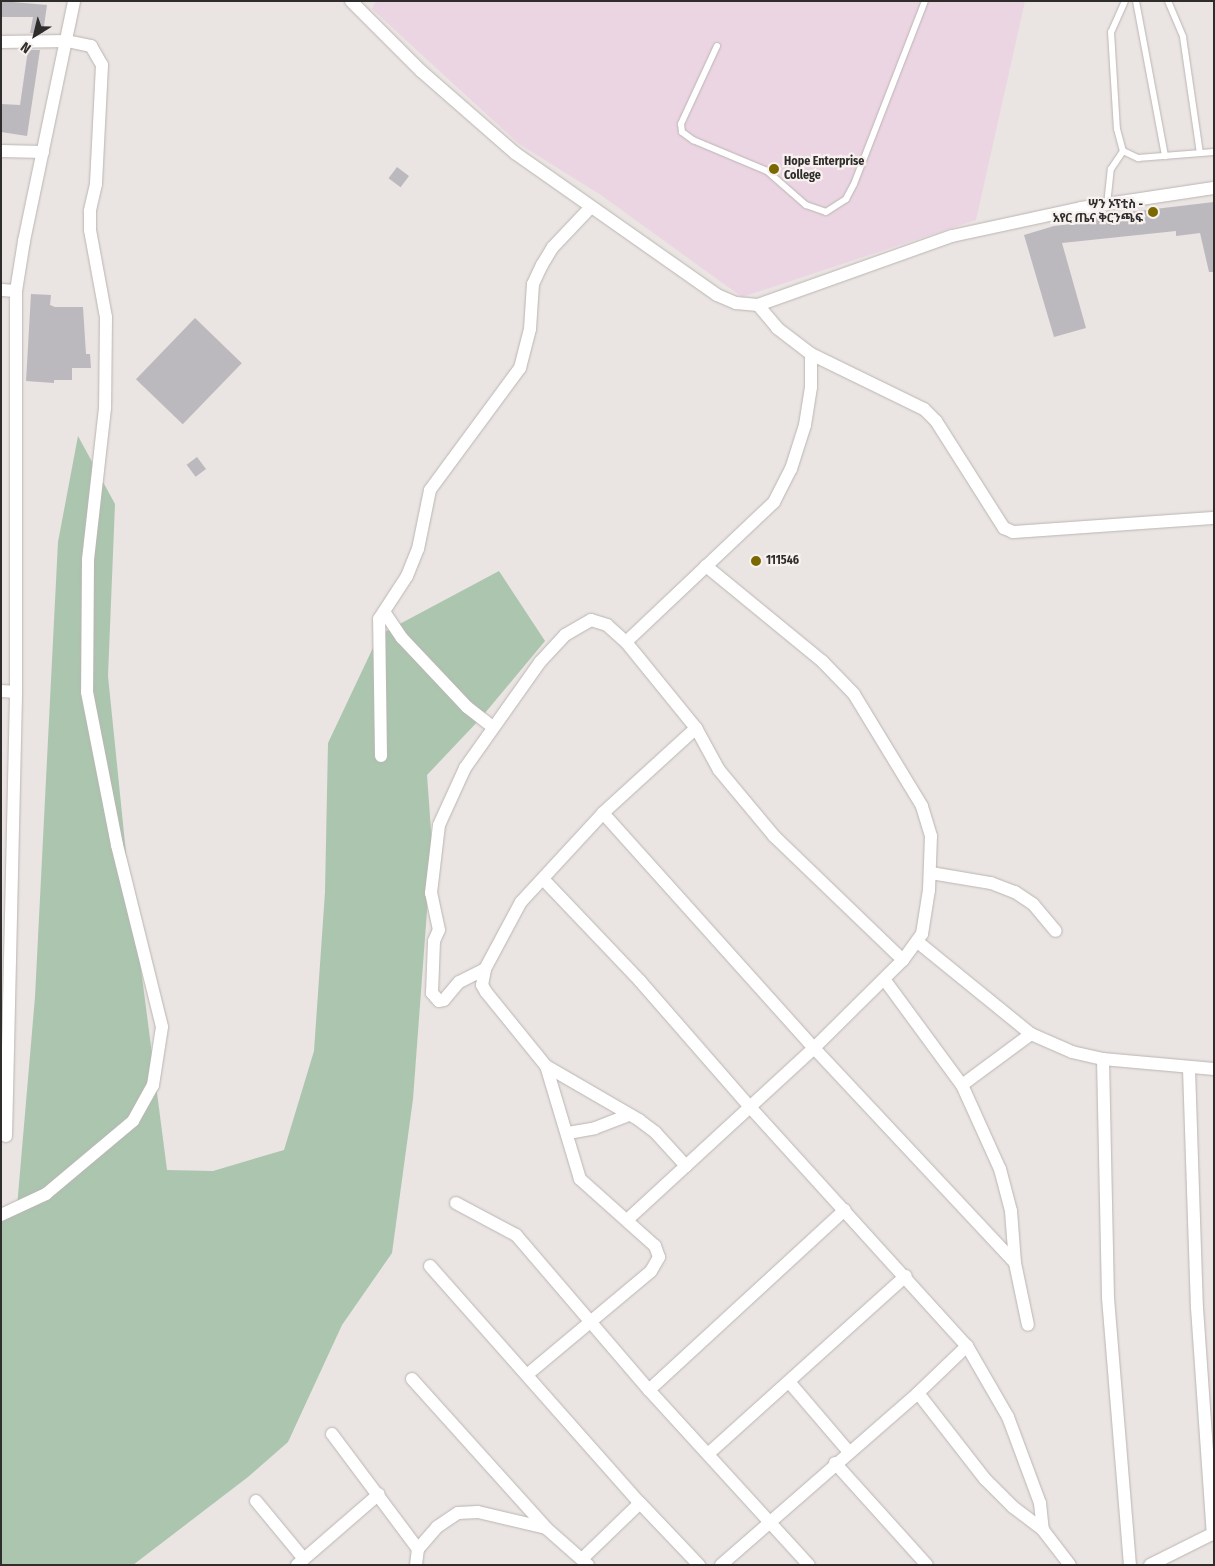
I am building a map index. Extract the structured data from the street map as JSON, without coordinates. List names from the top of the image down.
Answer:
{
  "places": ["Hope Enterprise College", "ሣን ኦፕቲስ - አየር ጤና ቅርንጫፍ", "111546"],
  "north": "bottom left"
}
